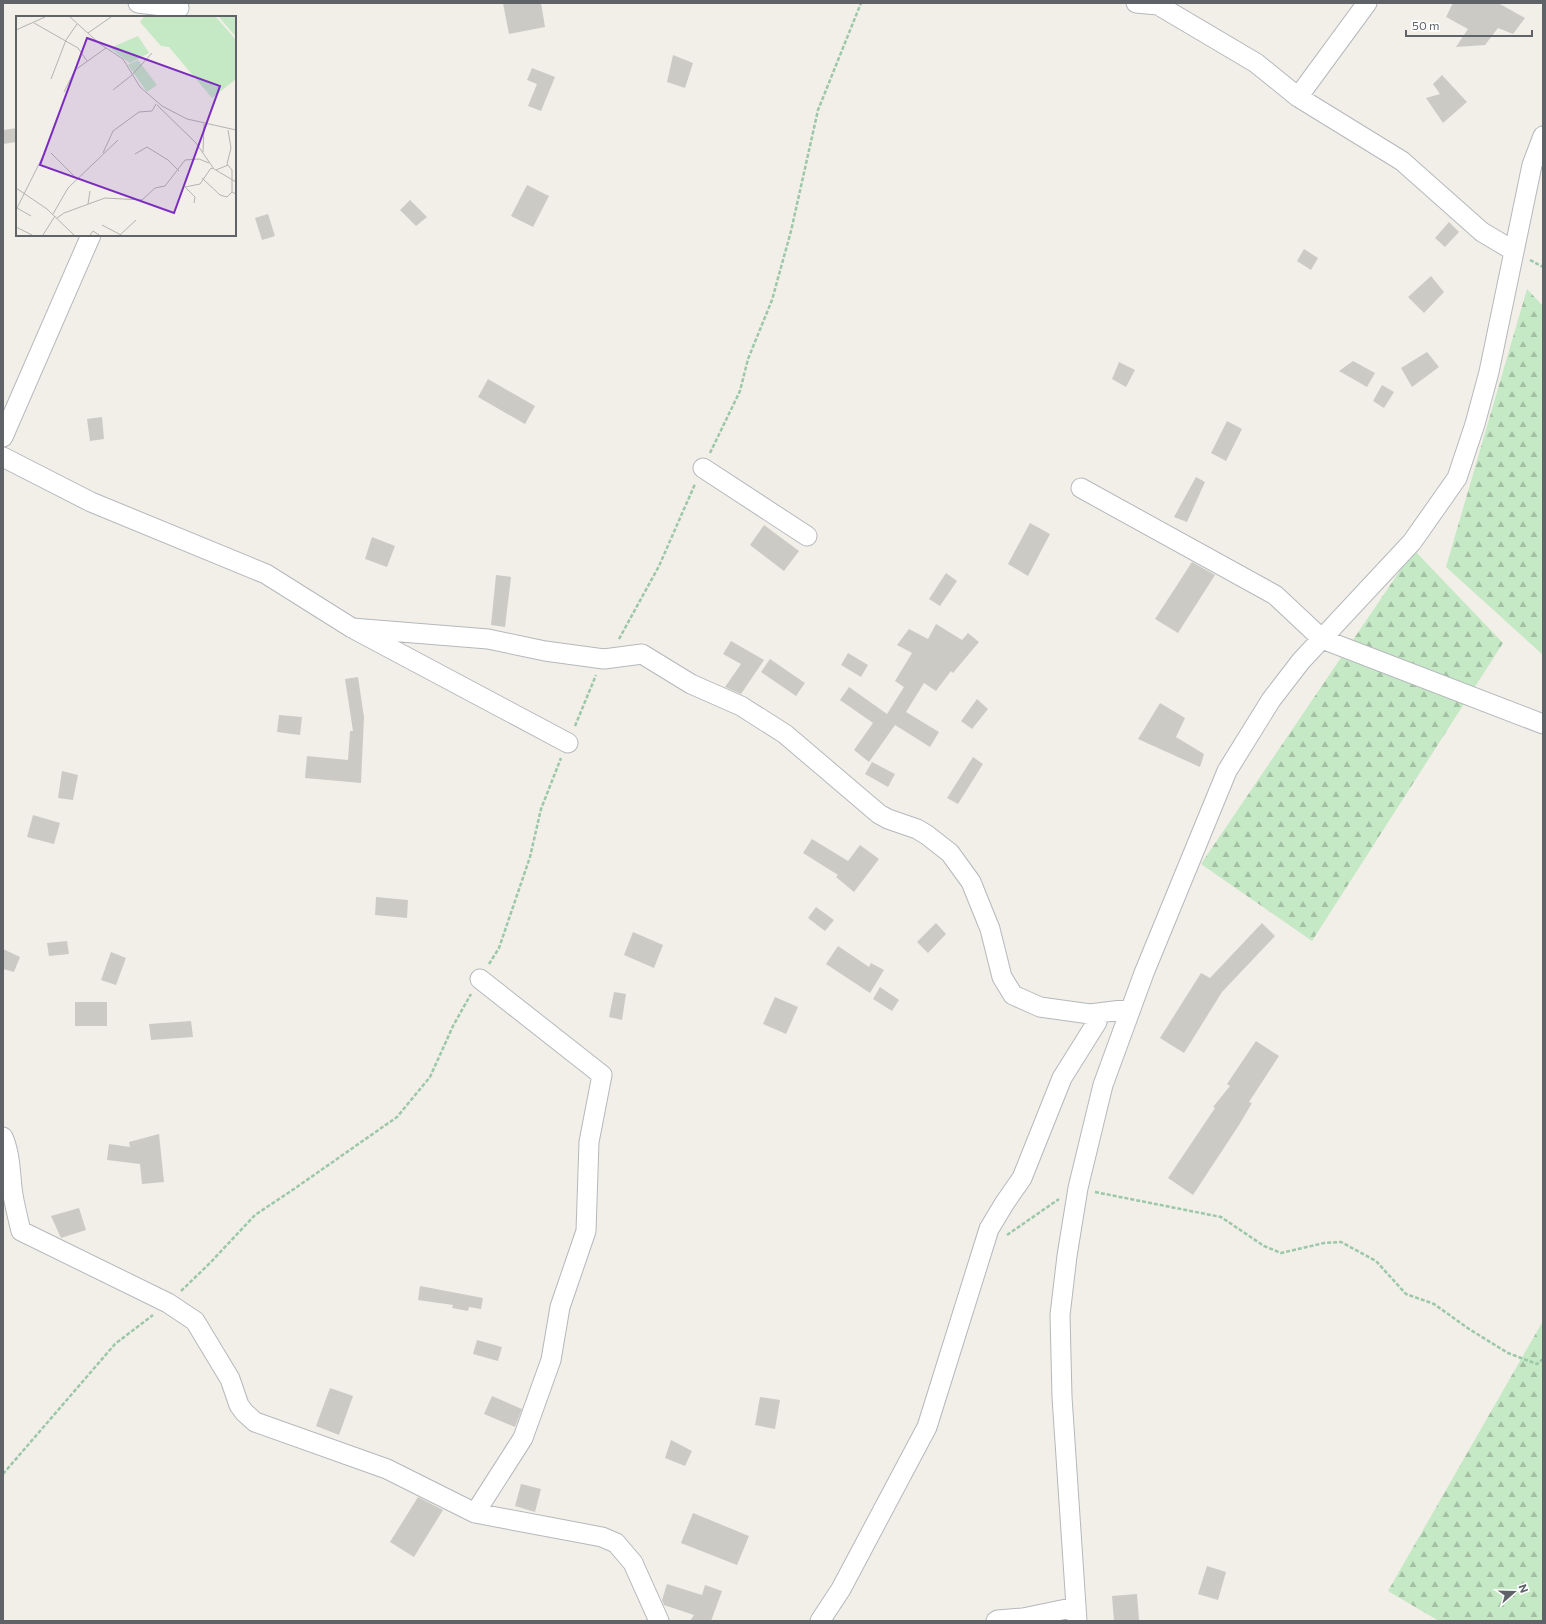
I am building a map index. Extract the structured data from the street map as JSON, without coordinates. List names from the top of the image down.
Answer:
{
  "scale_bar": "50 m",
  "north": "right"
}
